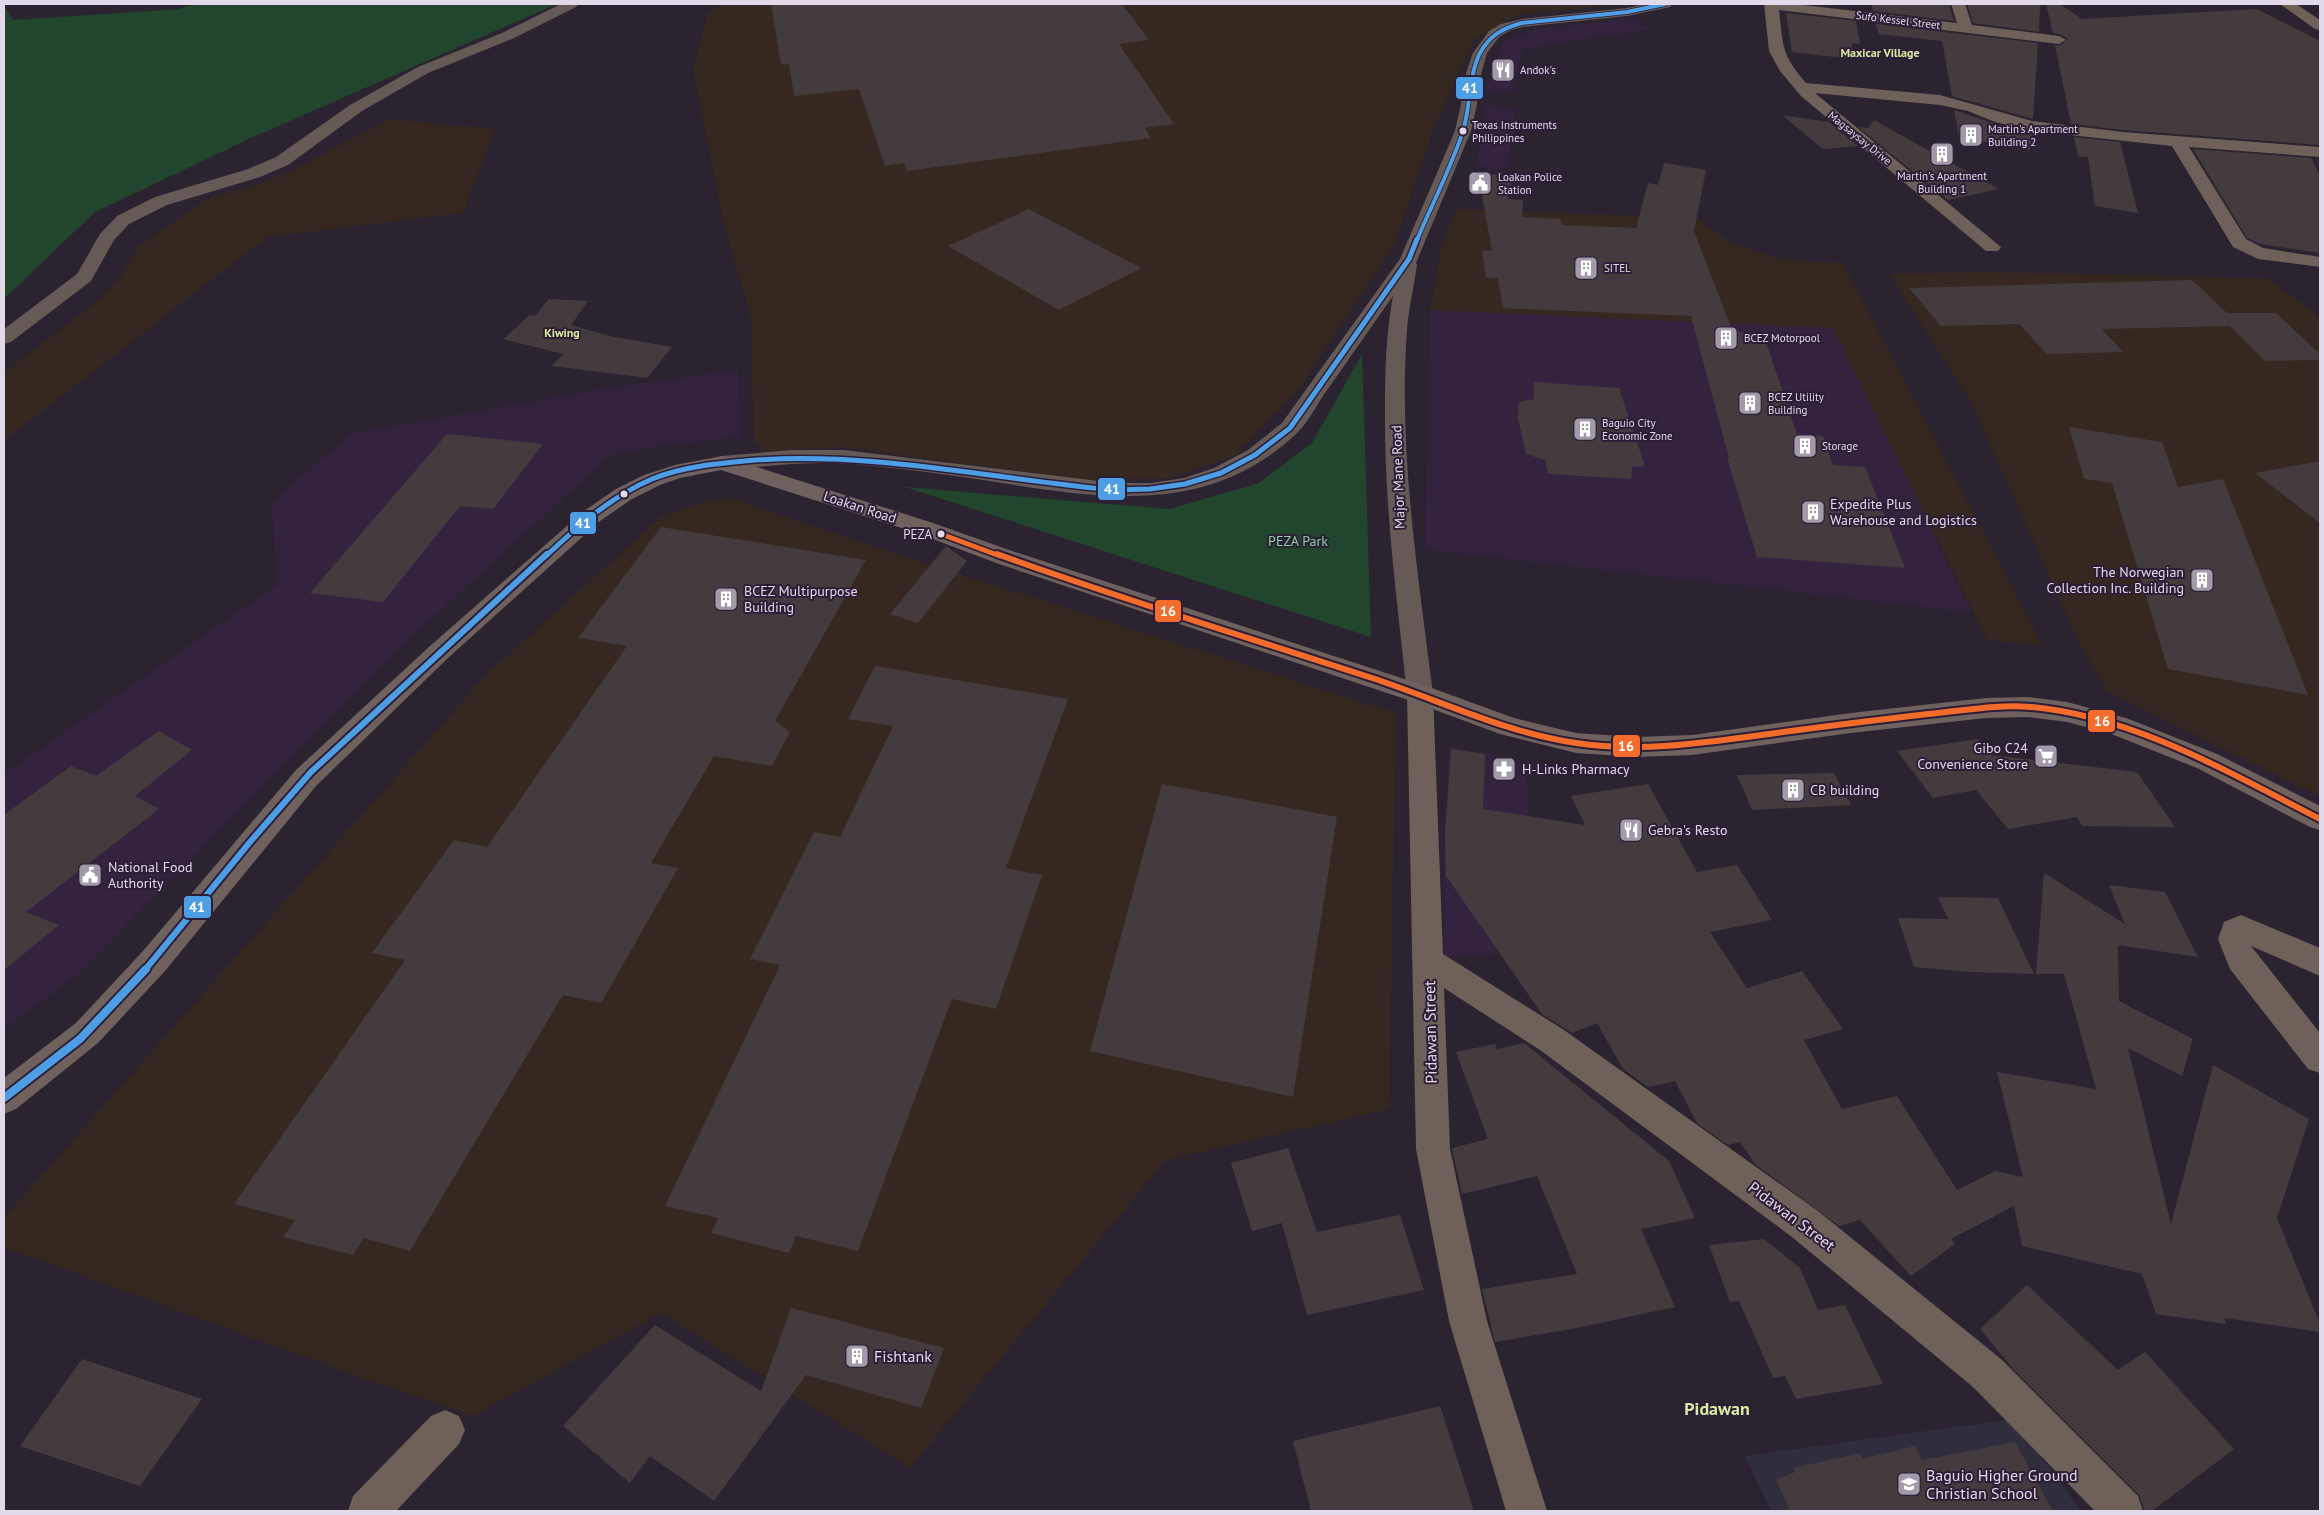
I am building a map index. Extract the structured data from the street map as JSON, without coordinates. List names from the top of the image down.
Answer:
{
  "streets": {
    "main road": ["Major Mane Road", "Loakan Road"],
    "street": ["Sufo Kessel Street", "Magsaysay Drive", "Pidawan Street"]
  },
  "crossings": [
    ["Sufo Kessel Street", "Magsaysay Drive"],
    ["Major Mane Road", "Loakan Road"],
    ["Major Mane Road", "Pidawan Street"],
    ["Loakan Road", "Pidawan Street"]
  ],
  "districts": ["Maxicar Village", "Kiwing", "Pidawan"],
  "parks": ["PEZA Park"],
  "places": {
    "restaurant": ["Andok's", "Gebra's Resto"],
    "other": ["Texas Instruments Philippines", "PEZA"],
    "building": [
      "Martin's Apartment Building 2",
      "Martin's Apartment Building 1",
      "SITEL",
      "BCEZ Motorpool",
      "BCEZ Utility Building",
      "Baguio City Economic Zone",
      "Storage",
      "Expedite Plus Warehouse and Logistics",
      "The Norwegian Collection Inc. Building",
      "BCEZ Multipurpose Building",
      "CB building",
      "Fishtank"
    ],
    "public building": ["Loakan Police Station", "National Food Authority"],
    "supermarket": ["Gibo C24 Convenience Store"],
    "pharmacy": ["H-Links Pharmacy"],
    "school or university": ["Baguio Higher Ground Christian School"]
  },
  "lines": ["transit line 41", "transit line 16"]
}
